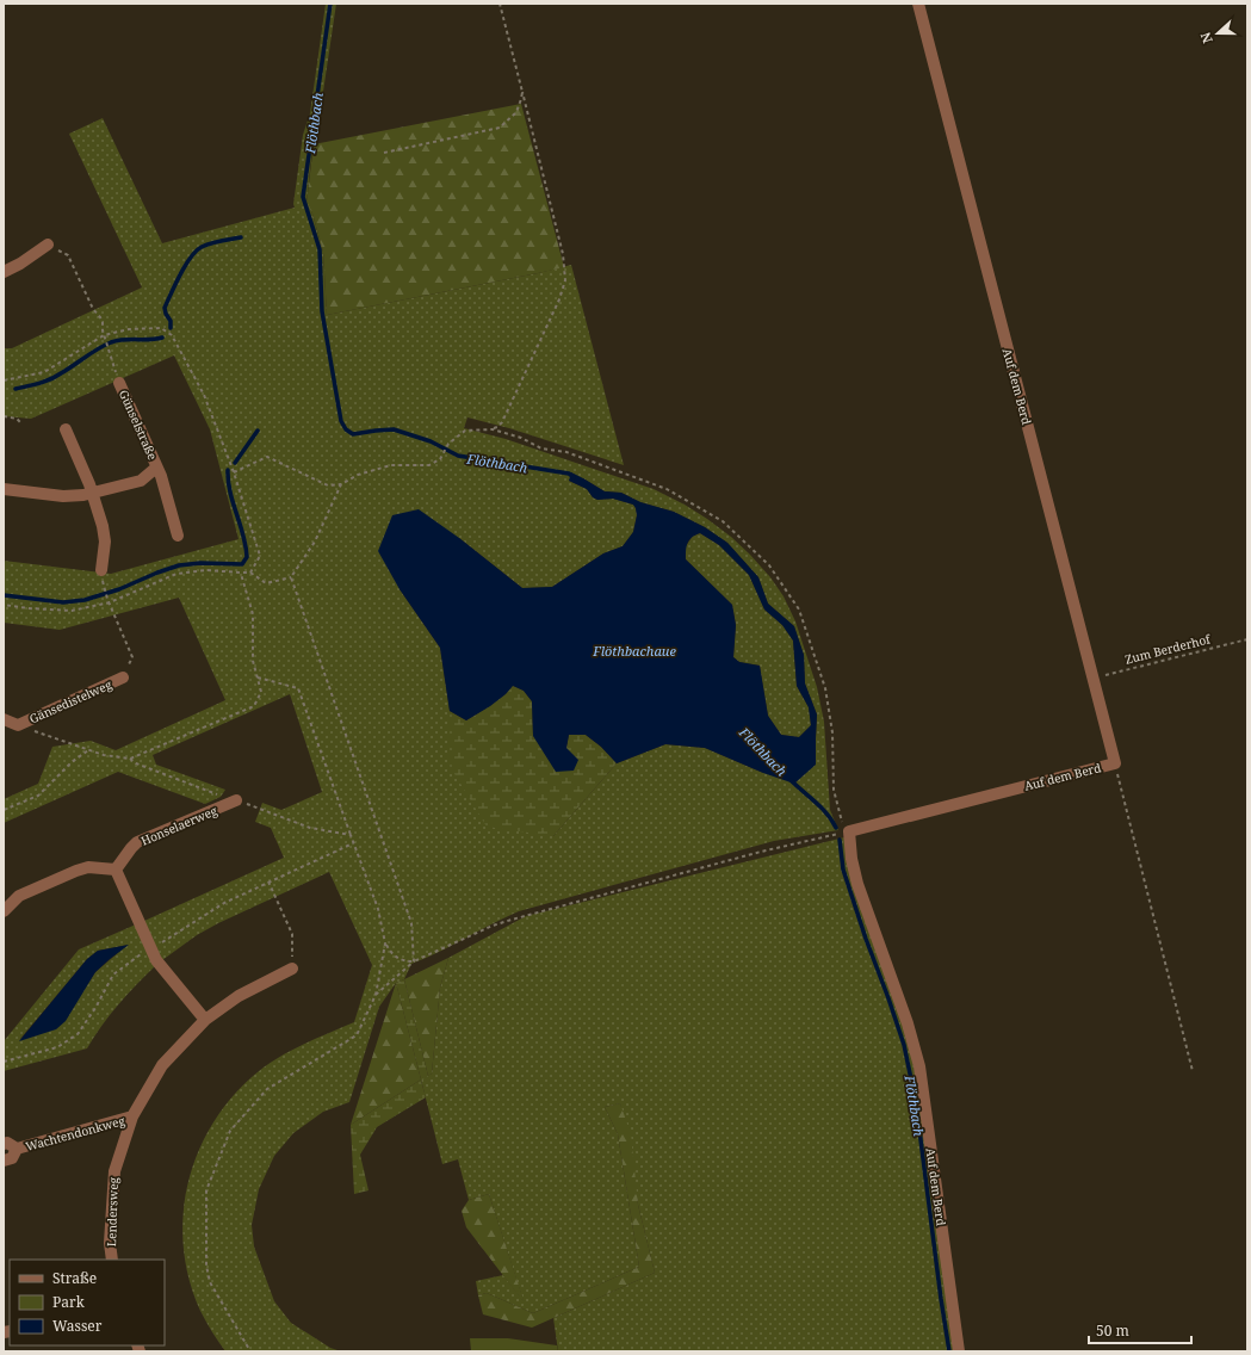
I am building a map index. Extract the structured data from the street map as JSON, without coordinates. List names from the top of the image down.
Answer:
{
  "streets": {
    "street": [
      "Auf dem Berd",
      "Günselstraße",
      "Gänsedistelweg",
      "Honselaerweg",
      "Wachtendonkweg",
      "Lendersweg"
    ],
    "path": ["Zum Berderhof"]
  },
  "crossings": [
    ["Auf dem Berd", "Zum Berderhof"],
    ["Wachtendonkweg", "Lendersweg"]
  ],
  "water": ["Flöthbach", "Flöthbachaue"],
  "legend": ["Straße", "Park", "Wasser"],
  "scale_bar": "50 m",
  "north": "left"
}
